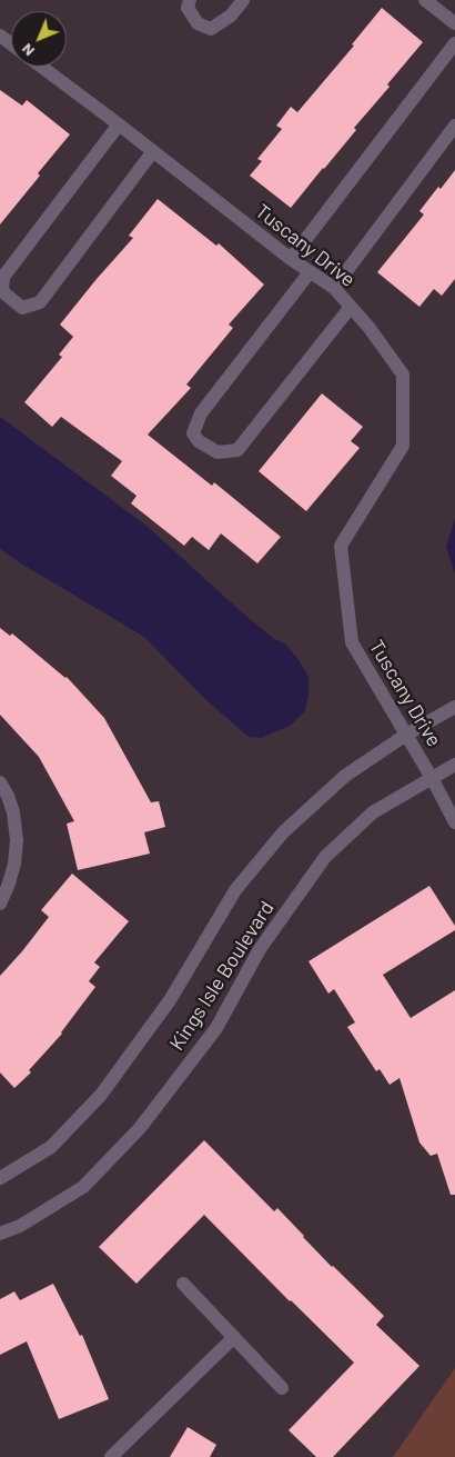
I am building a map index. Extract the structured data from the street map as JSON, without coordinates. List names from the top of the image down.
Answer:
{
  "streets": {
    "street": ["Tuscany Drive", "Kings Isle Boulevard"]
  },
  "crossings": [
    ["Tuscany Drive", "Kings Isle Boulevard"]
  ],
  "north": "bottom left"
}
